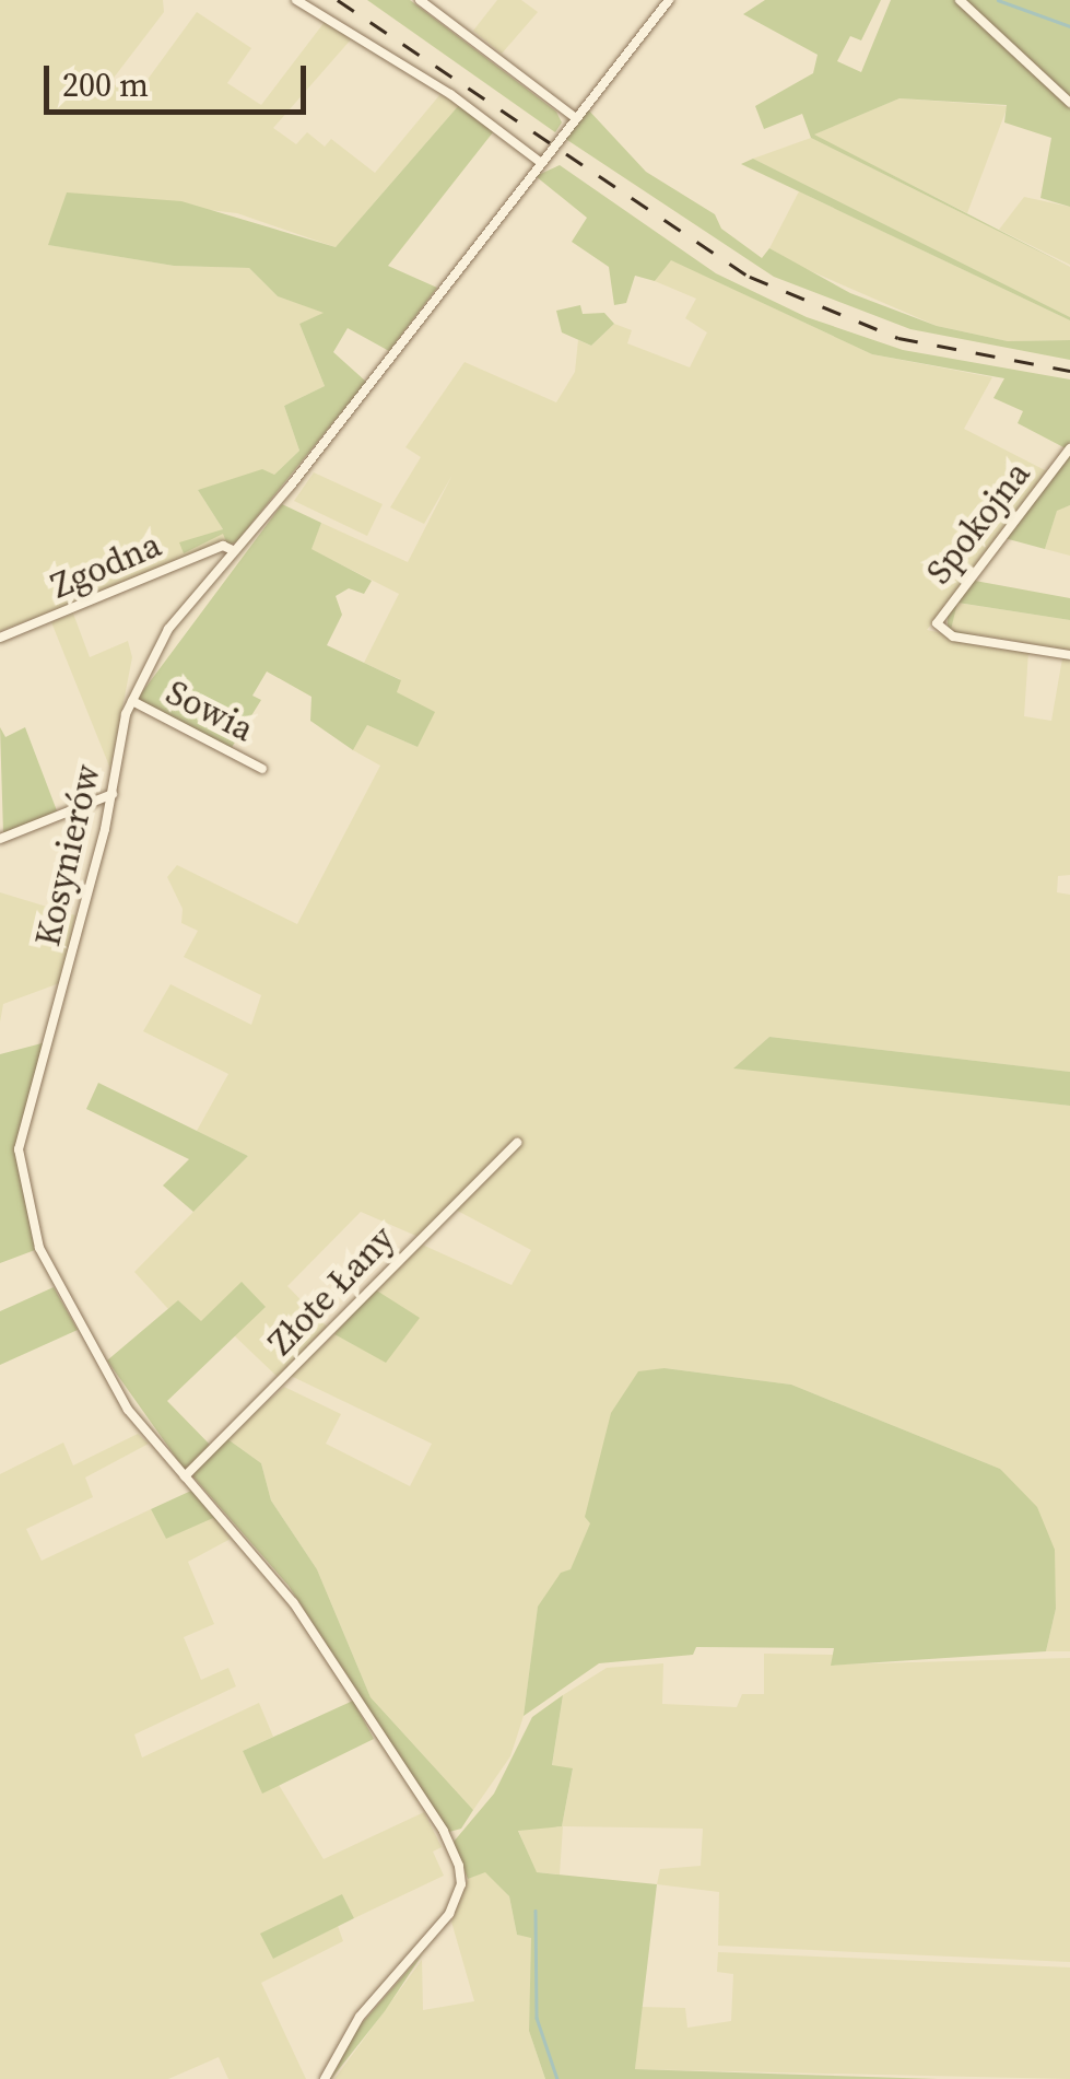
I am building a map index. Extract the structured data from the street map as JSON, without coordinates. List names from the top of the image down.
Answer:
{
  "streets": {
    "street": [
      "Spokojna",
      "Zgodna",
      "Sowia",
      "Kosynierów",
      "Złote Łany"
    ]
  },
  "crossings": [
    ["Zgodna", "Kosynierów"],
    ["Sowia", "Kosynierów"],
    ["Kosynierów", "Złote Łany"]
  ],
  "scale_bar": "200 m"
}
